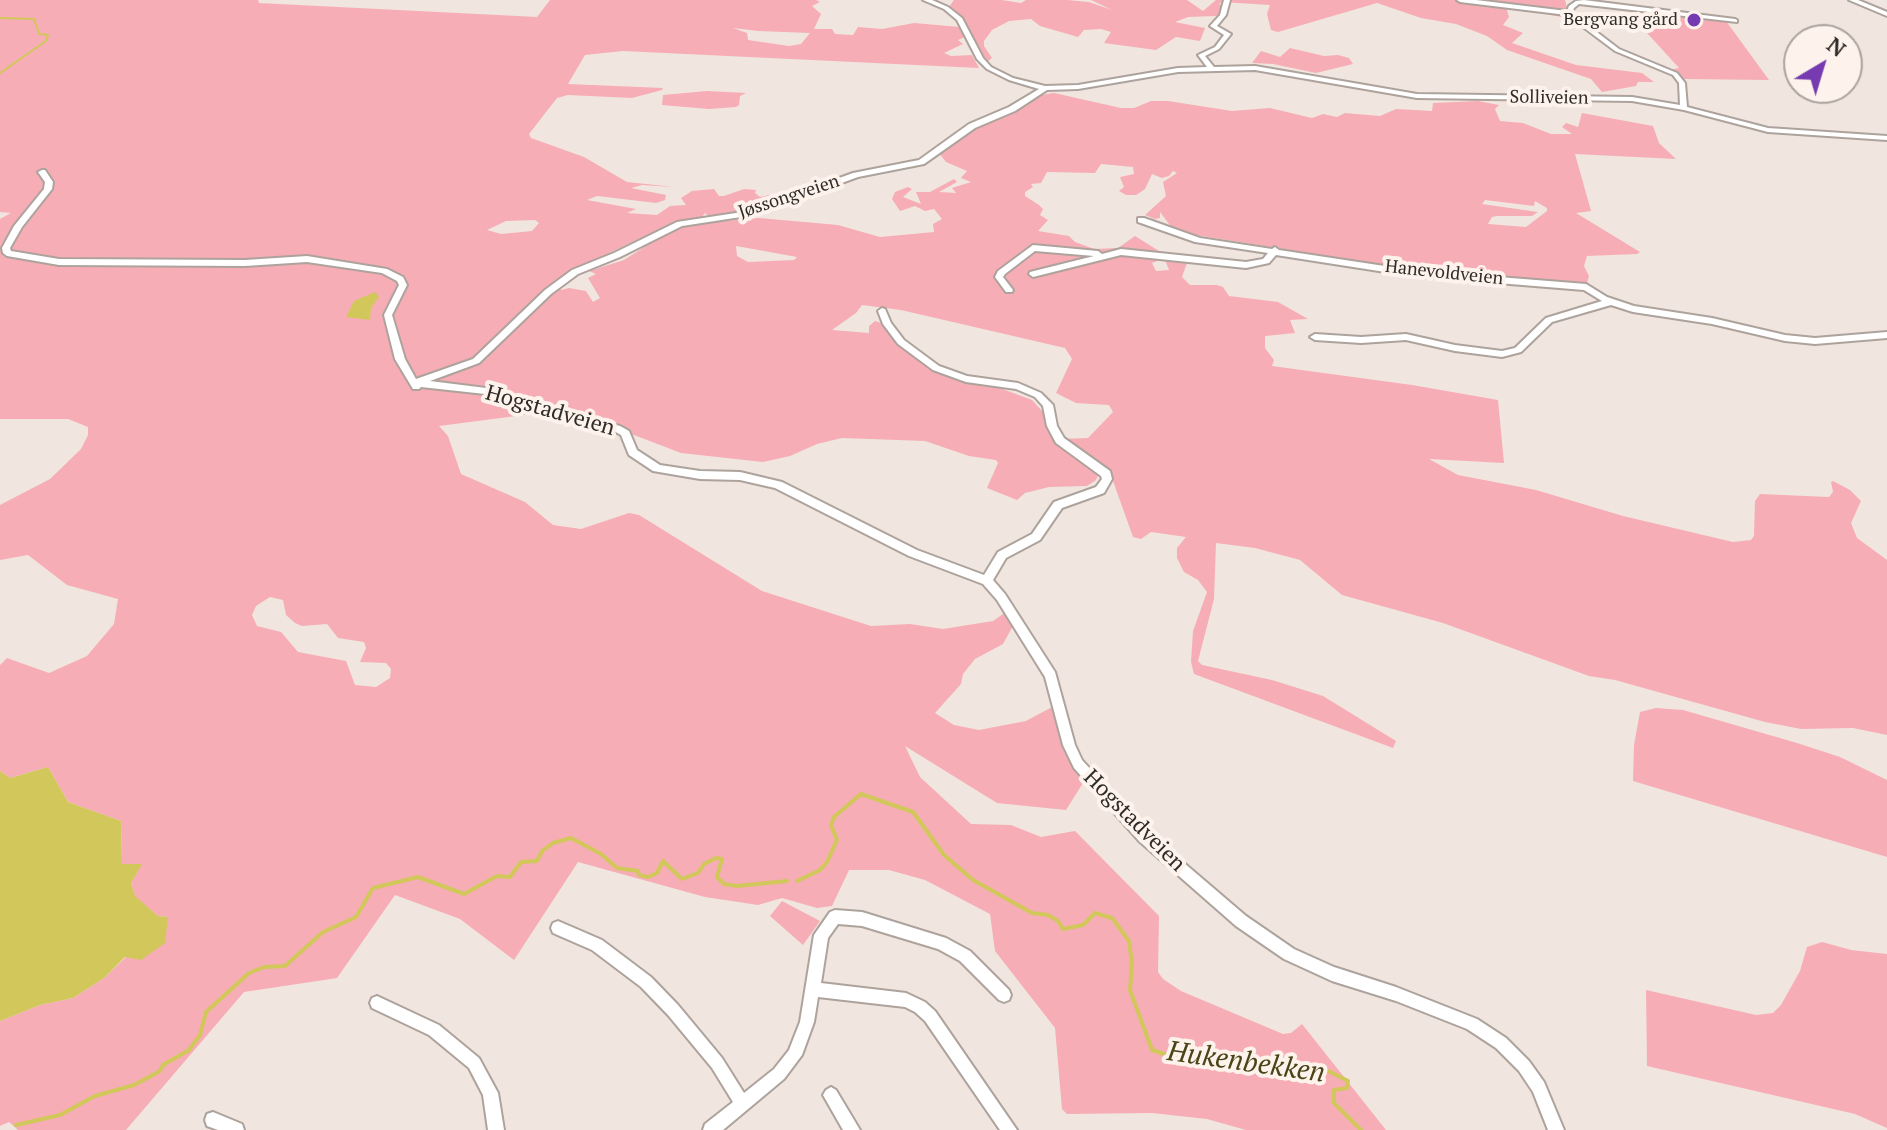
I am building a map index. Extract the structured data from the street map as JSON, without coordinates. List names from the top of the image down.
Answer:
{
  "streets": {
    "street": [
      "Solliveien",
      "Jøssongveien",
      "Hanevoldveien",
      "Hogstadveien"
    ]
  },
  "crossings": [
    ["Solliveien", "Jøssongveien"],
    ["Jøssongveien", "Hogstadveien"]
  ],
  "water": ["Hukenbekken"],
  "places": ["Bergvang gård"],
  "north": "top right"
}
